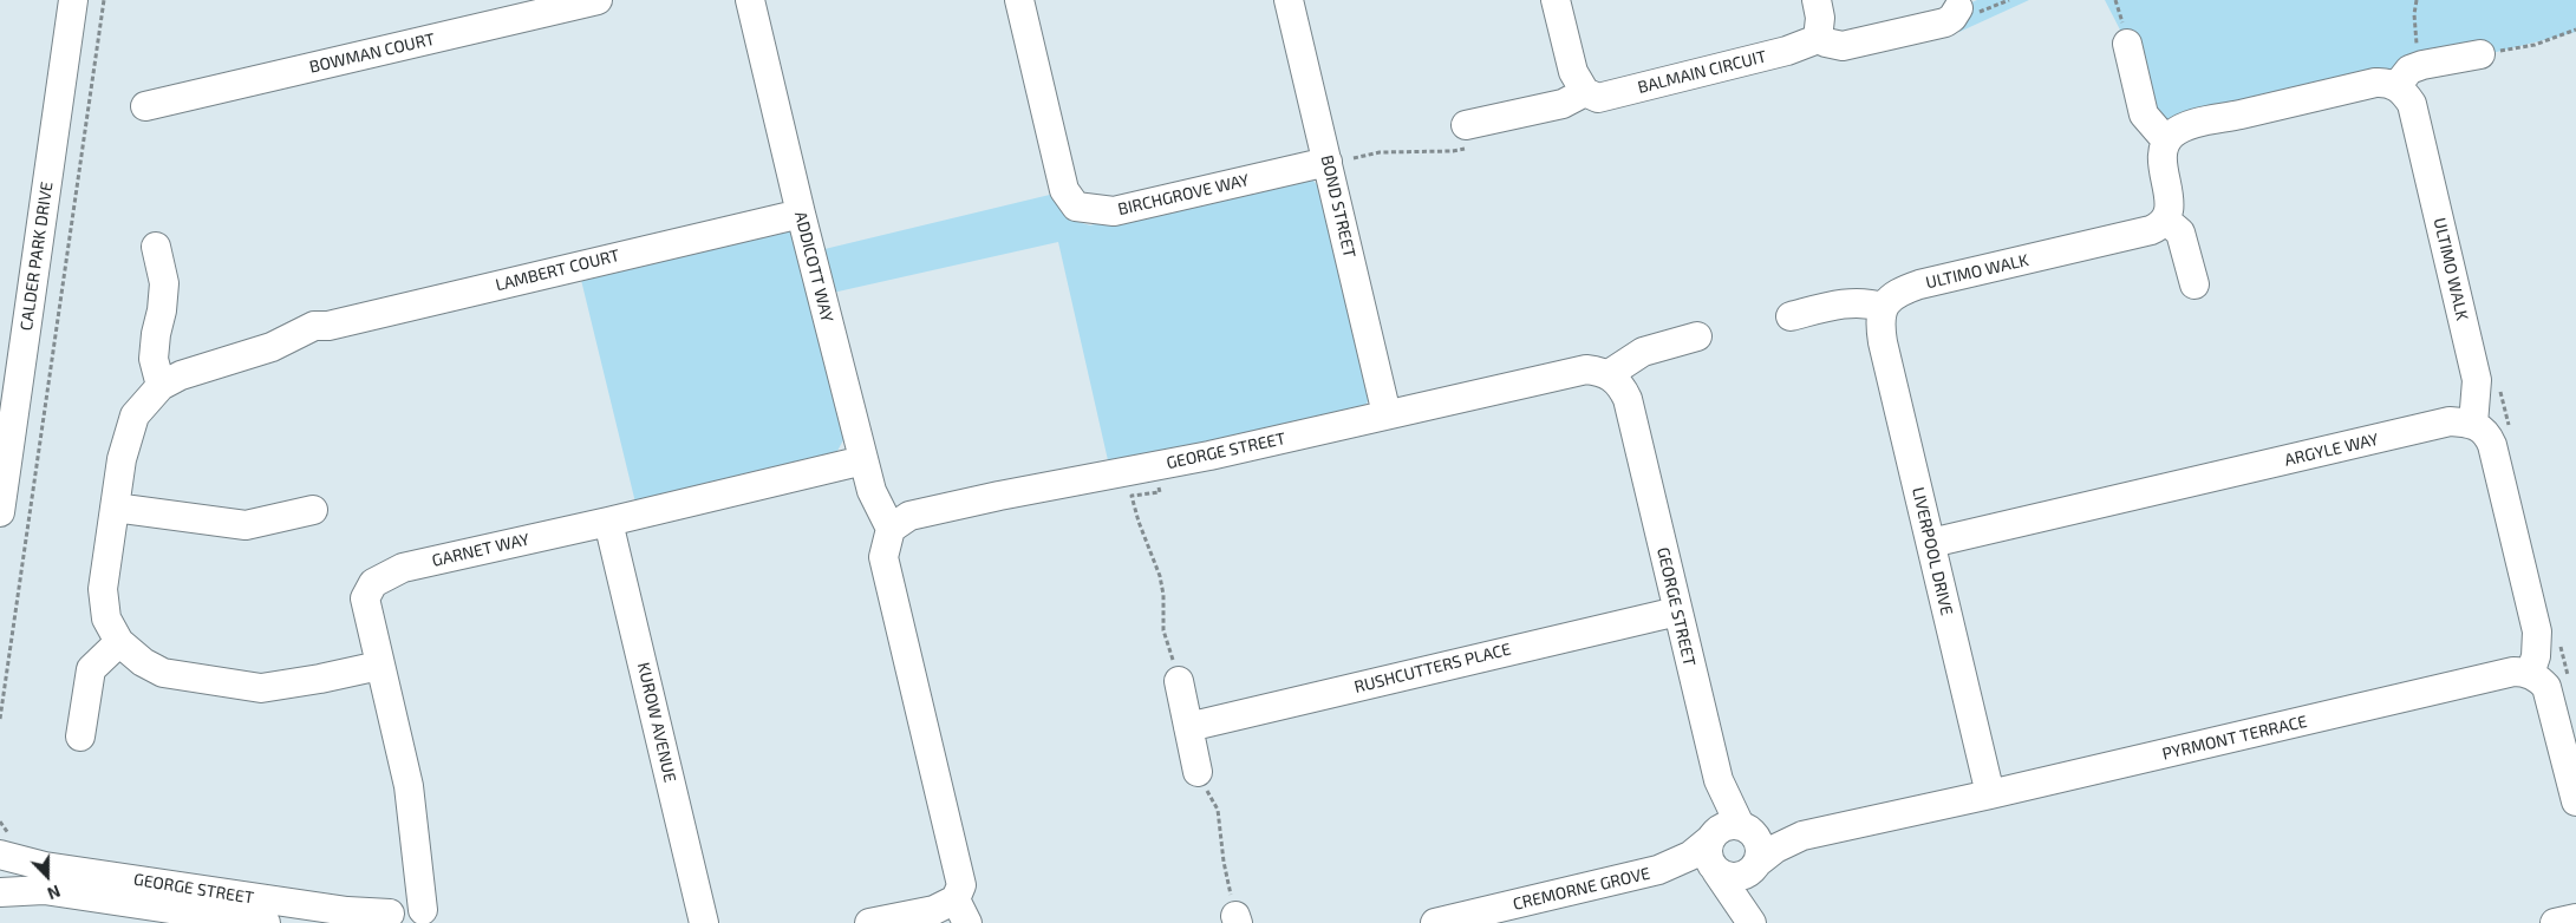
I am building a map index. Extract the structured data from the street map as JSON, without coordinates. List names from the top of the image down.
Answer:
{
  "streets": {
    "street": [
      "BOWMAN COURT",
      "BALMAIN CIRCUIT",
      "BIRCHGROVE WAY",
      "BOND STREET",
      "CALDER PARK DRIVE",
      "ADDICOTT WAY",
      "ULTIMO WALK",
      "LAMBERT COURT",
      "ARGYLE WAY",
      "GEORGE STREET",
      "GARNET WAY",
      "LIVERPOOL DRIVE",
      "RUSHCUTTERS PLACE",
      "KUROW AVENUE",
      "PYRMONT TERRACE",
      "CREMORNE GROVE"
    ]
  },
  "crossings": [
    ["BIRCHGROVE WAY", "BOND STREET"],
    ["BOND STREET", "GEORGE STREET"],
    ["ADDICOTT WAY", "LAMBERT COURT"],
    ["ADDICOTT WAY", "GEORGE STREET"],
    ["ADDICOTT WAY", "GARNET WAY"],
    ["ULTIMO WALK", "ARGYLE WAY"],
    ["ULTIMO WALK", "LIVERPOOL DRIVE"],
    ["ARGYLE WAY", "LIVERPOOL DRIVE"],
    ["GEORGE STREET", "GARNET WAY"],
    ["GEORGE STREET", "RUSHCUTTERS PLACE"],
    ["GEORGE STREET", "PYRMONT TERRACE"],
    ["GEORGE STREET", "CREMORNE GROVE"],
    ["GARNET WAY", "KUROW AVENUE"],
    ["LIVERPOOL DRIVE", "PYRMONT TERRACE"],
    ["PYRMONT TERRACE", "CREMORNE GROVE"]
  ],
  "north": "bottom"
}
